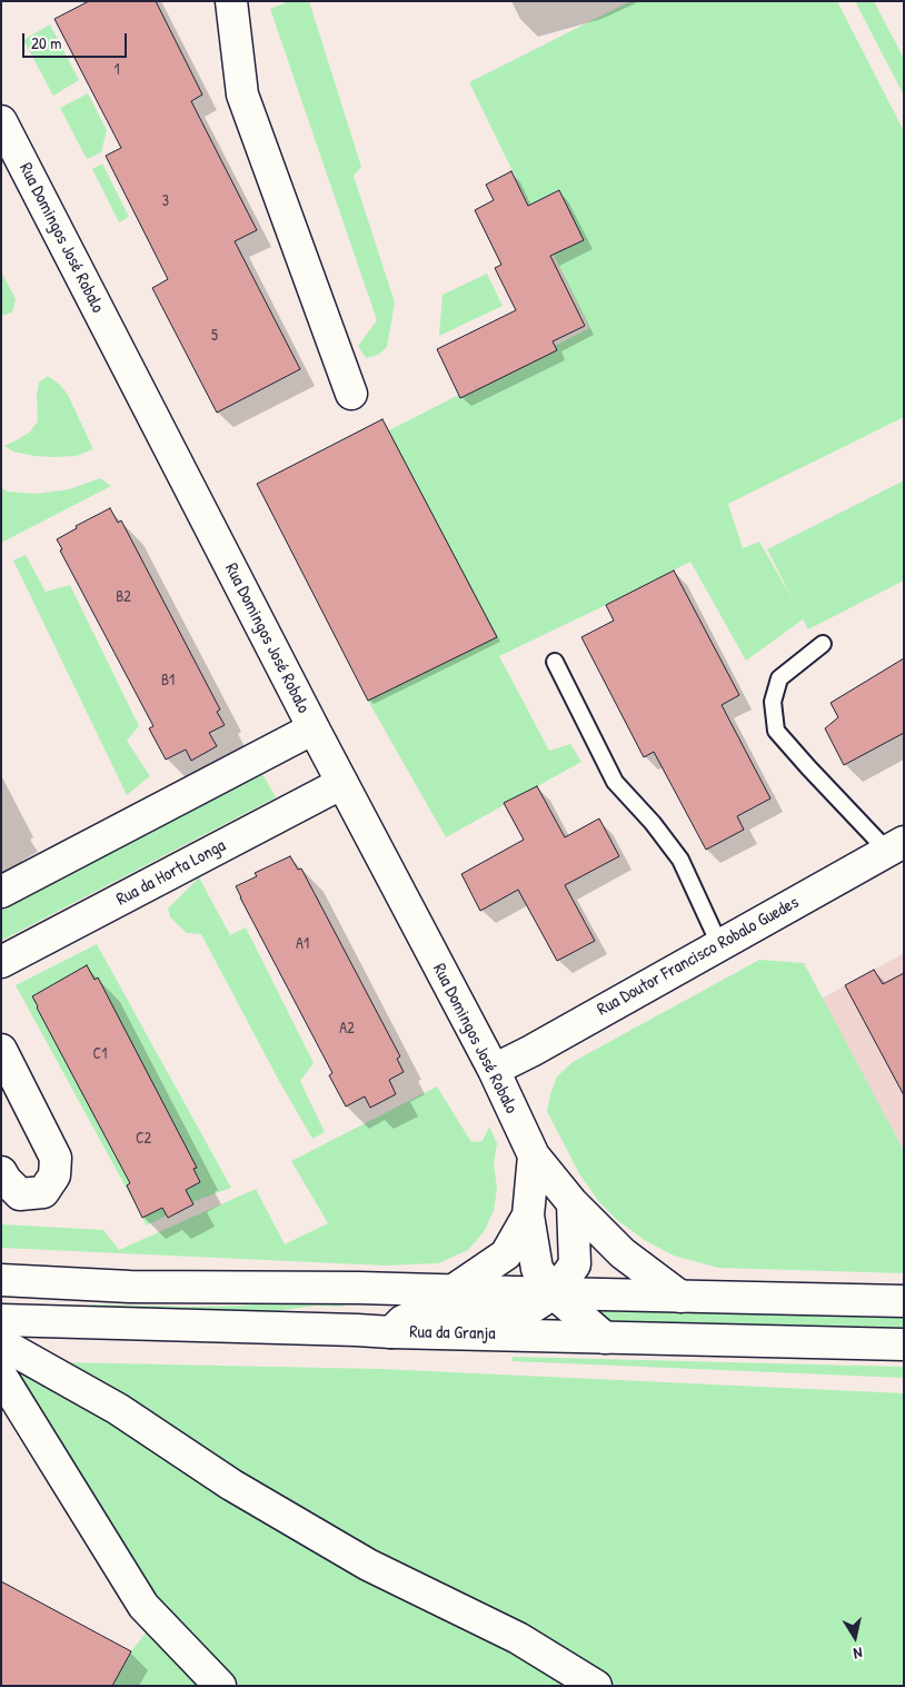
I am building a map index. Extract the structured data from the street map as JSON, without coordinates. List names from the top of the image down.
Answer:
{
  "streets": {
    "street": [
      "Rua Domingos José Robalo",
      "Rua da Horta Longa",
      "Rua Doutor Francisco Robalo Guedes",
      "Rua da Granja"
    ]
  },
  "crossings": [
    ["Rua Domingos José Robalo", "Rua da Horta Longa"],
    ["Rua Domingos José Robalo", "Rua Doutor Francisco Robalo Guedes"]
  ],
  "house_numbers": [
    "1",
    "3",
    "5",
    "B2",
    "B1",
    "A1",
    "A2",
    "C1",
    "C2"
  ],
  "scale_bar": "20 m",
  "north": "bottom"
}
